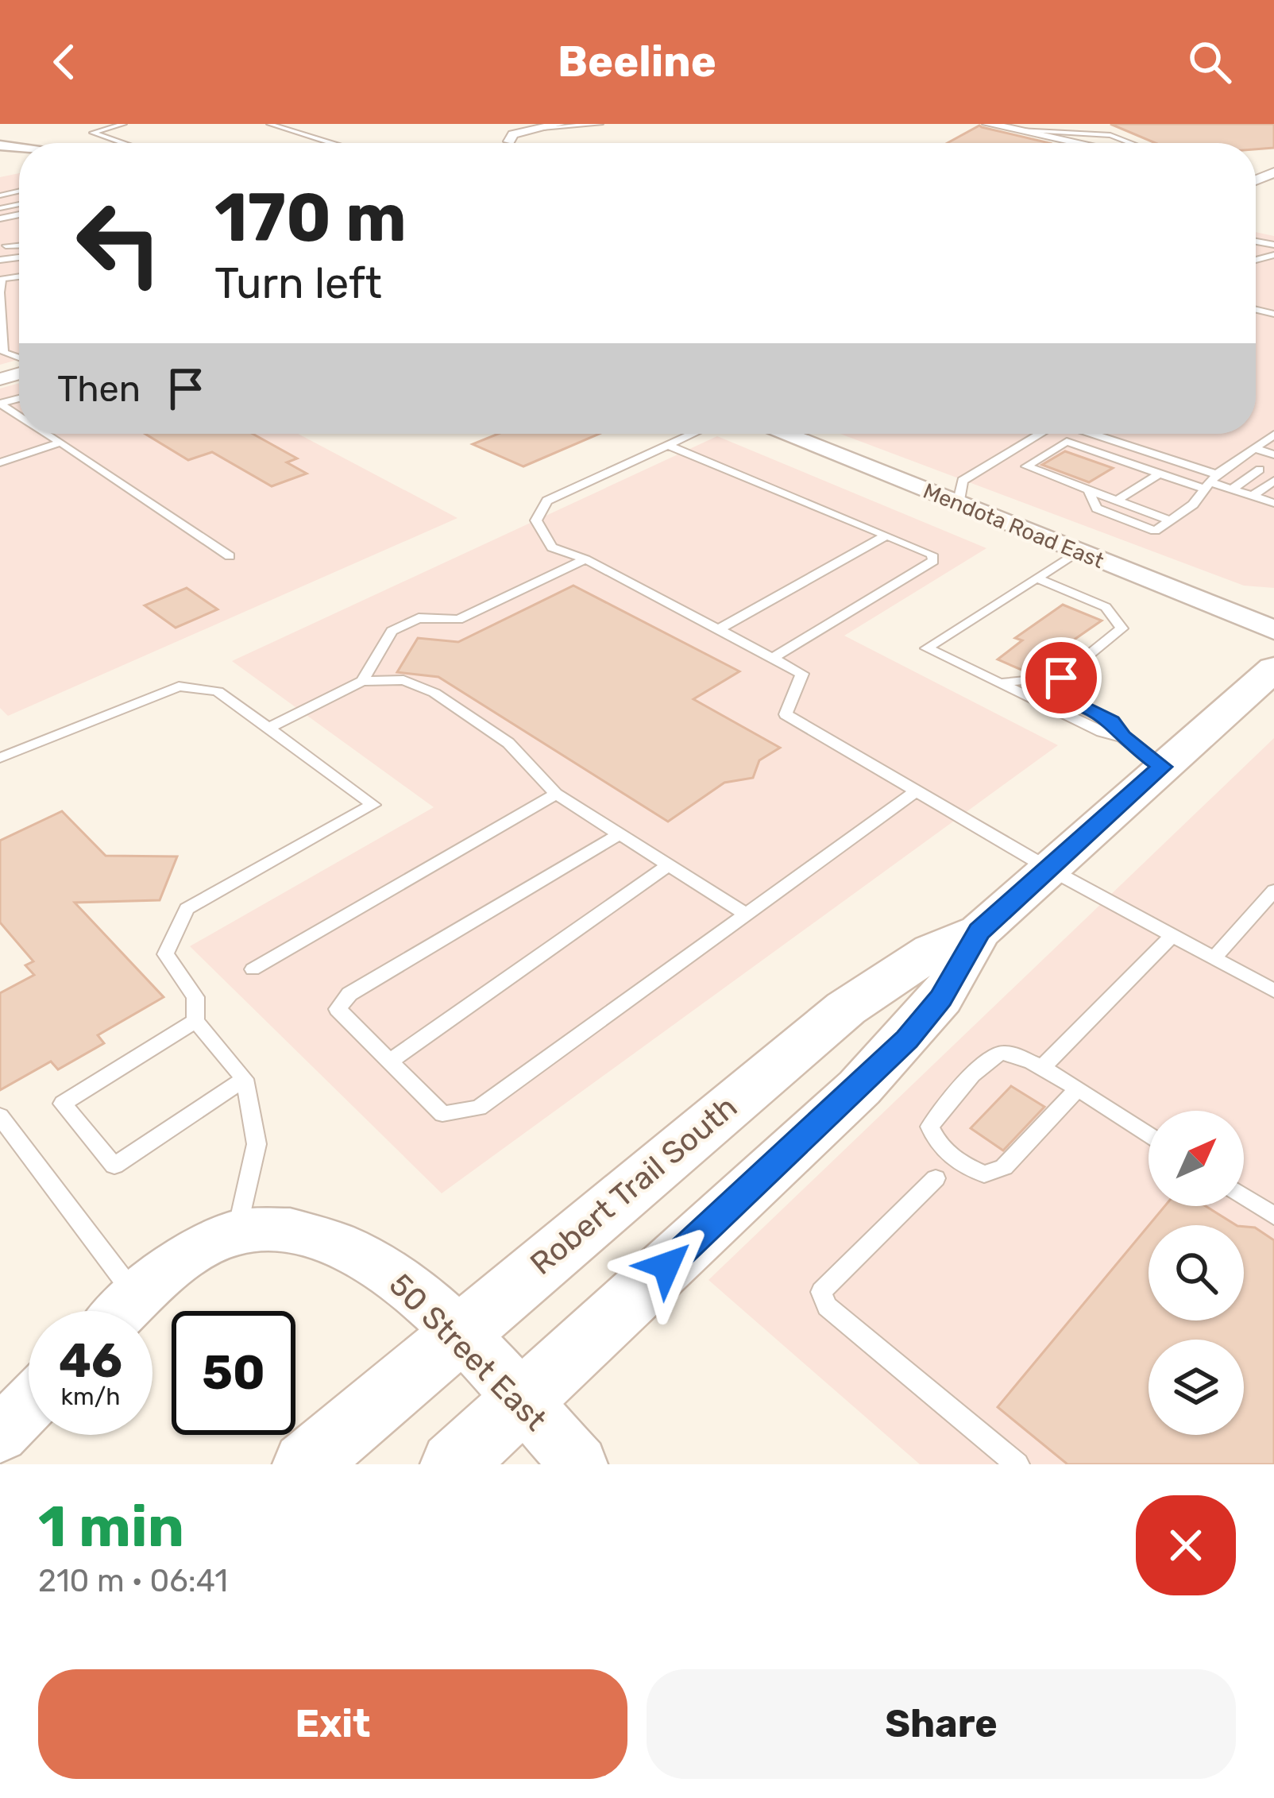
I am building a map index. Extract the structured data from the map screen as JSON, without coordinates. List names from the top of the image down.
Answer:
{
  "streets": {
    "main road": ["Robert Trail South"],
    "street": ["Mendota Road East", "50 Street East"]
  },
  "crossings": [
    ["Robert Trail South", "50 Street East"]
  ],
  "north": "top right",
  "page": {
    "header": "Beeline",
    "turn": ["170 m", "Turn left"],
    "then": "Then",
    "speed": "46 km/h",
    "limit": "50",
    "heading": ["1 min", "210 m · 06:41"],
    "buttons": ["Exit", "Share"]
  }
}
